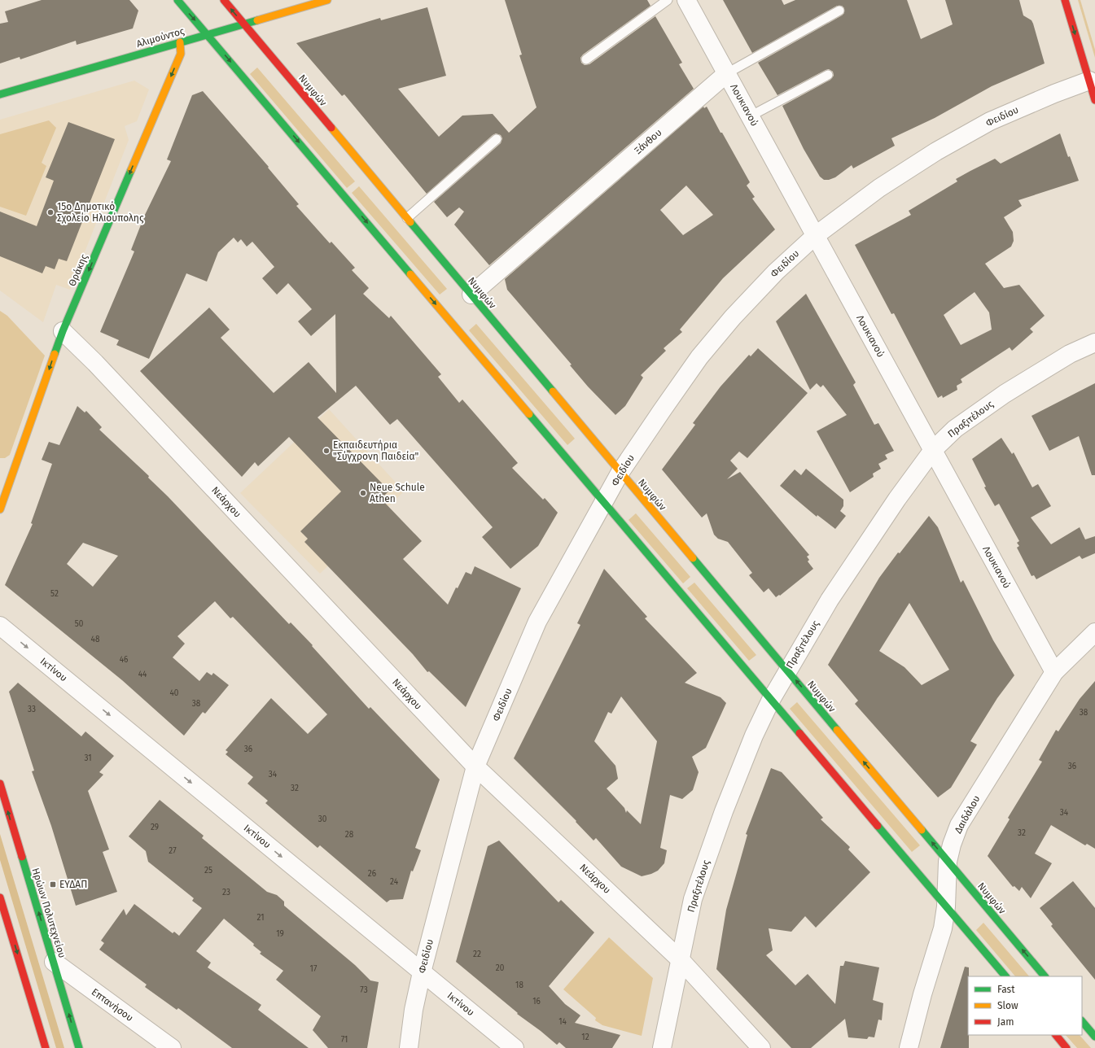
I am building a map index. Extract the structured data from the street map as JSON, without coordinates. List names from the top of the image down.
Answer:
{
  "streets": {
    "street": [
      "Αλιμούντος",
      "Νυμφών",
      "Λουκιανού",
      "Φειδίου",
      "Ξάνθου",
      "Θράκης",
      "Πραξιτέλους",
      "Νεάρχου",
      "Ικτίνου",
      "Δαιδάλου",
      "Ηρώων Πολυτεχνείου",
      "Επτανήσου"
    ]
  },
  "crossings": [
    ["Αλιμούντος", "Νυμφών"],
    ["Αλιμούντος", "Θράκης"],
    ["Νυμφών", "Φειδίου"],
    ["Νυμφών", "Ξάνθου"],
    ["Νυμφών", "Πραξιτέλους"],
    ["Νυμφών", "Δαιδάλου"],
    ["Λουκιανού", "Φειδίου"],
    ["Λουκιανού", "Ξάνθου"],
    ["Λουκιανού", "Πραξιτέλους"],
    ["Λουκιανού", "Δαιδάλου"],
    ["Φειδίου", "Νεάρχου"],
    ["Φειδίου", "Ικτίνου"],
    ["Θράκης", "Νεάρχου"],
    ["Πραξιτέλους", "Νεάρχου"],
    ["Ηρώων Πολυτεχνείου", "Επτανήσου"]
  ],
  "one_way": ["Θράκης", "Ικτίνου"],
  "places": {
    "other": ["15ο Δημοτικό Σχολείο Ηλιούπολης", "Εκπαιδευτήρια \"Σύγχρονη Παιδεία\"", "Neue Schule Athen"],
    "transit": ["ΕΥΔΑΠ"]
  },
  "house_numbers": [
    "52",
    "50",
    "48",
    "46",
    "44",
    "40",
    "38",
    "33",
    "38",
    "36",
    "31",
    "36",
    "34",
    "32",
    "34",
    "30",
    "29",
    "32",
    "28",
    "27",
    "25",
    "26",
    "24",
    "23",
    "21",
    "19",
    "22",
    "20",
    "17",
    "18",
    "73",
    "16",
    "14",
    "12",
    "71"
  ],
  "legend": ["Fast", "Slow", "Jam"]
}
